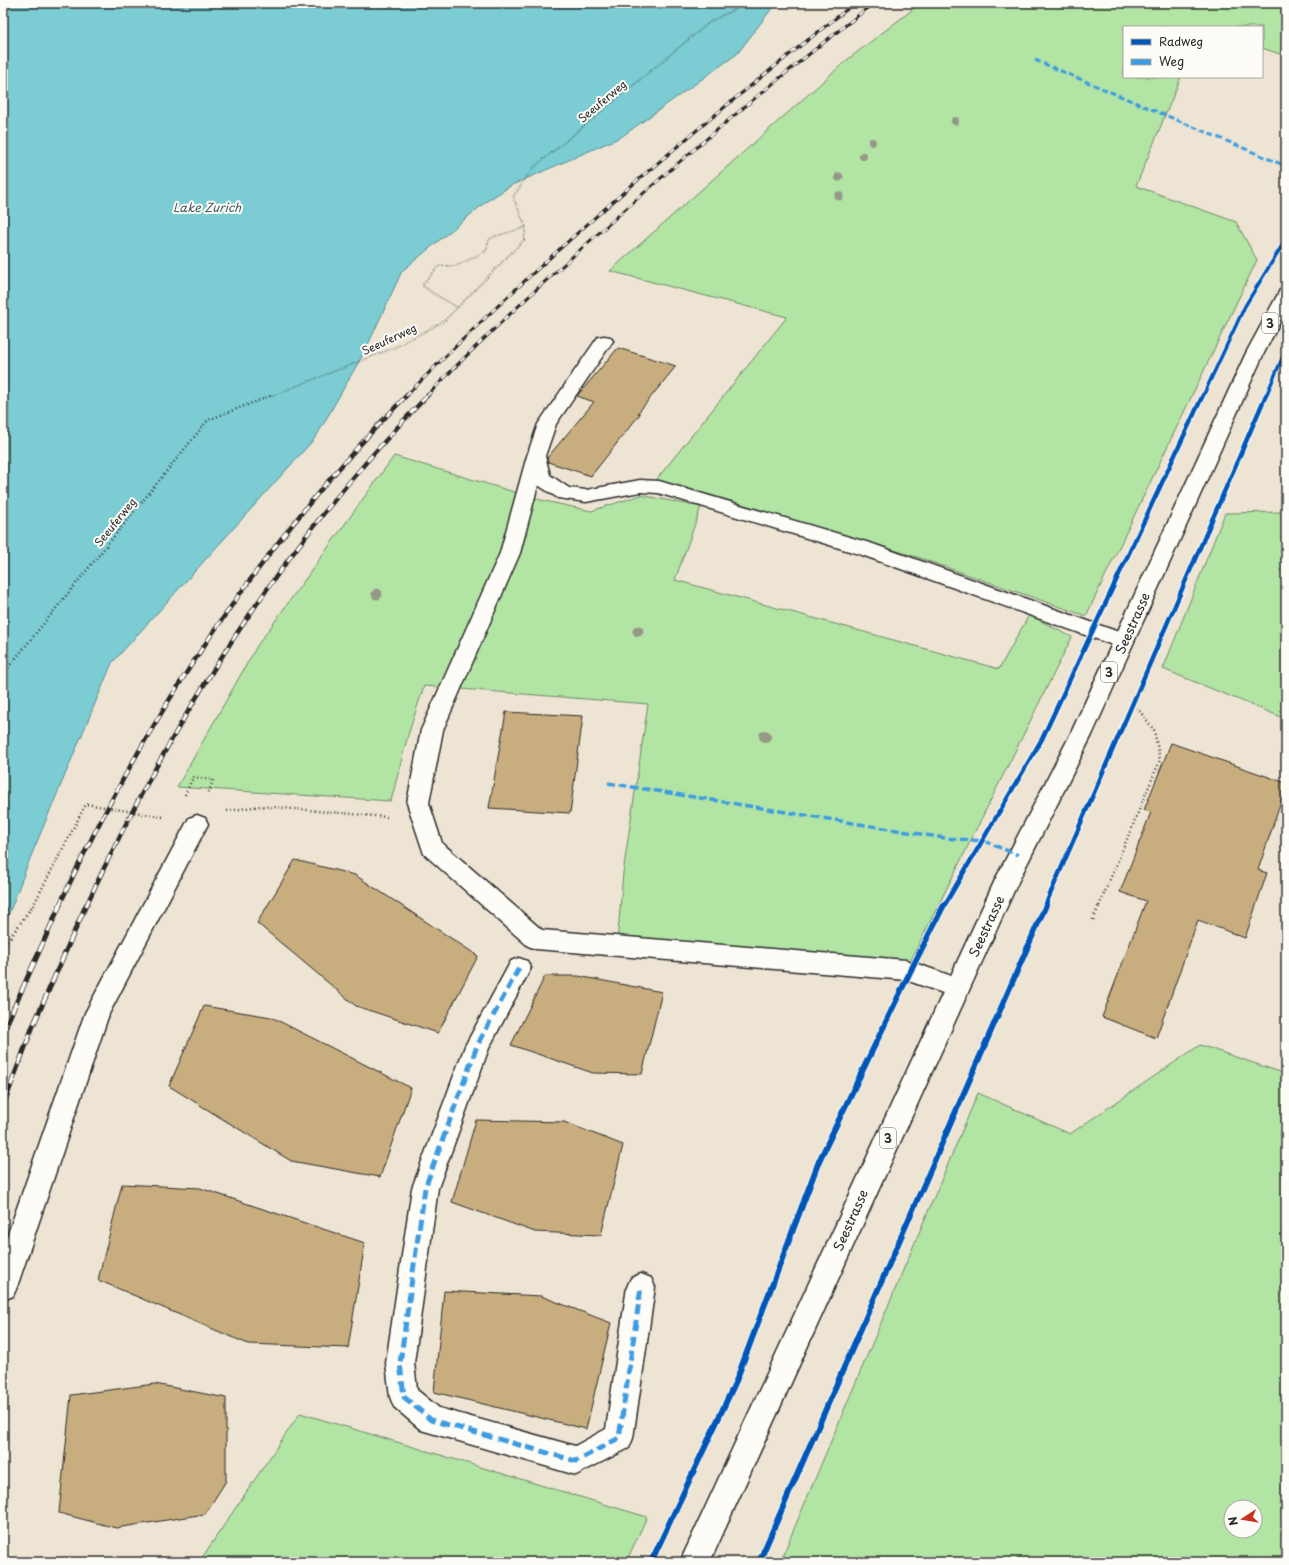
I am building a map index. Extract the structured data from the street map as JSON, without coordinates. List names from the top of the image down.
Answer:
{
  "streets": {
    "main road": ["3", "Seestrasse"],
    "path": ["Seeuferweg"]
  },
  "water": ["Lake Zurich"],
  "legend": ["Radweg", "Weg"],
  "north": "left"
}
